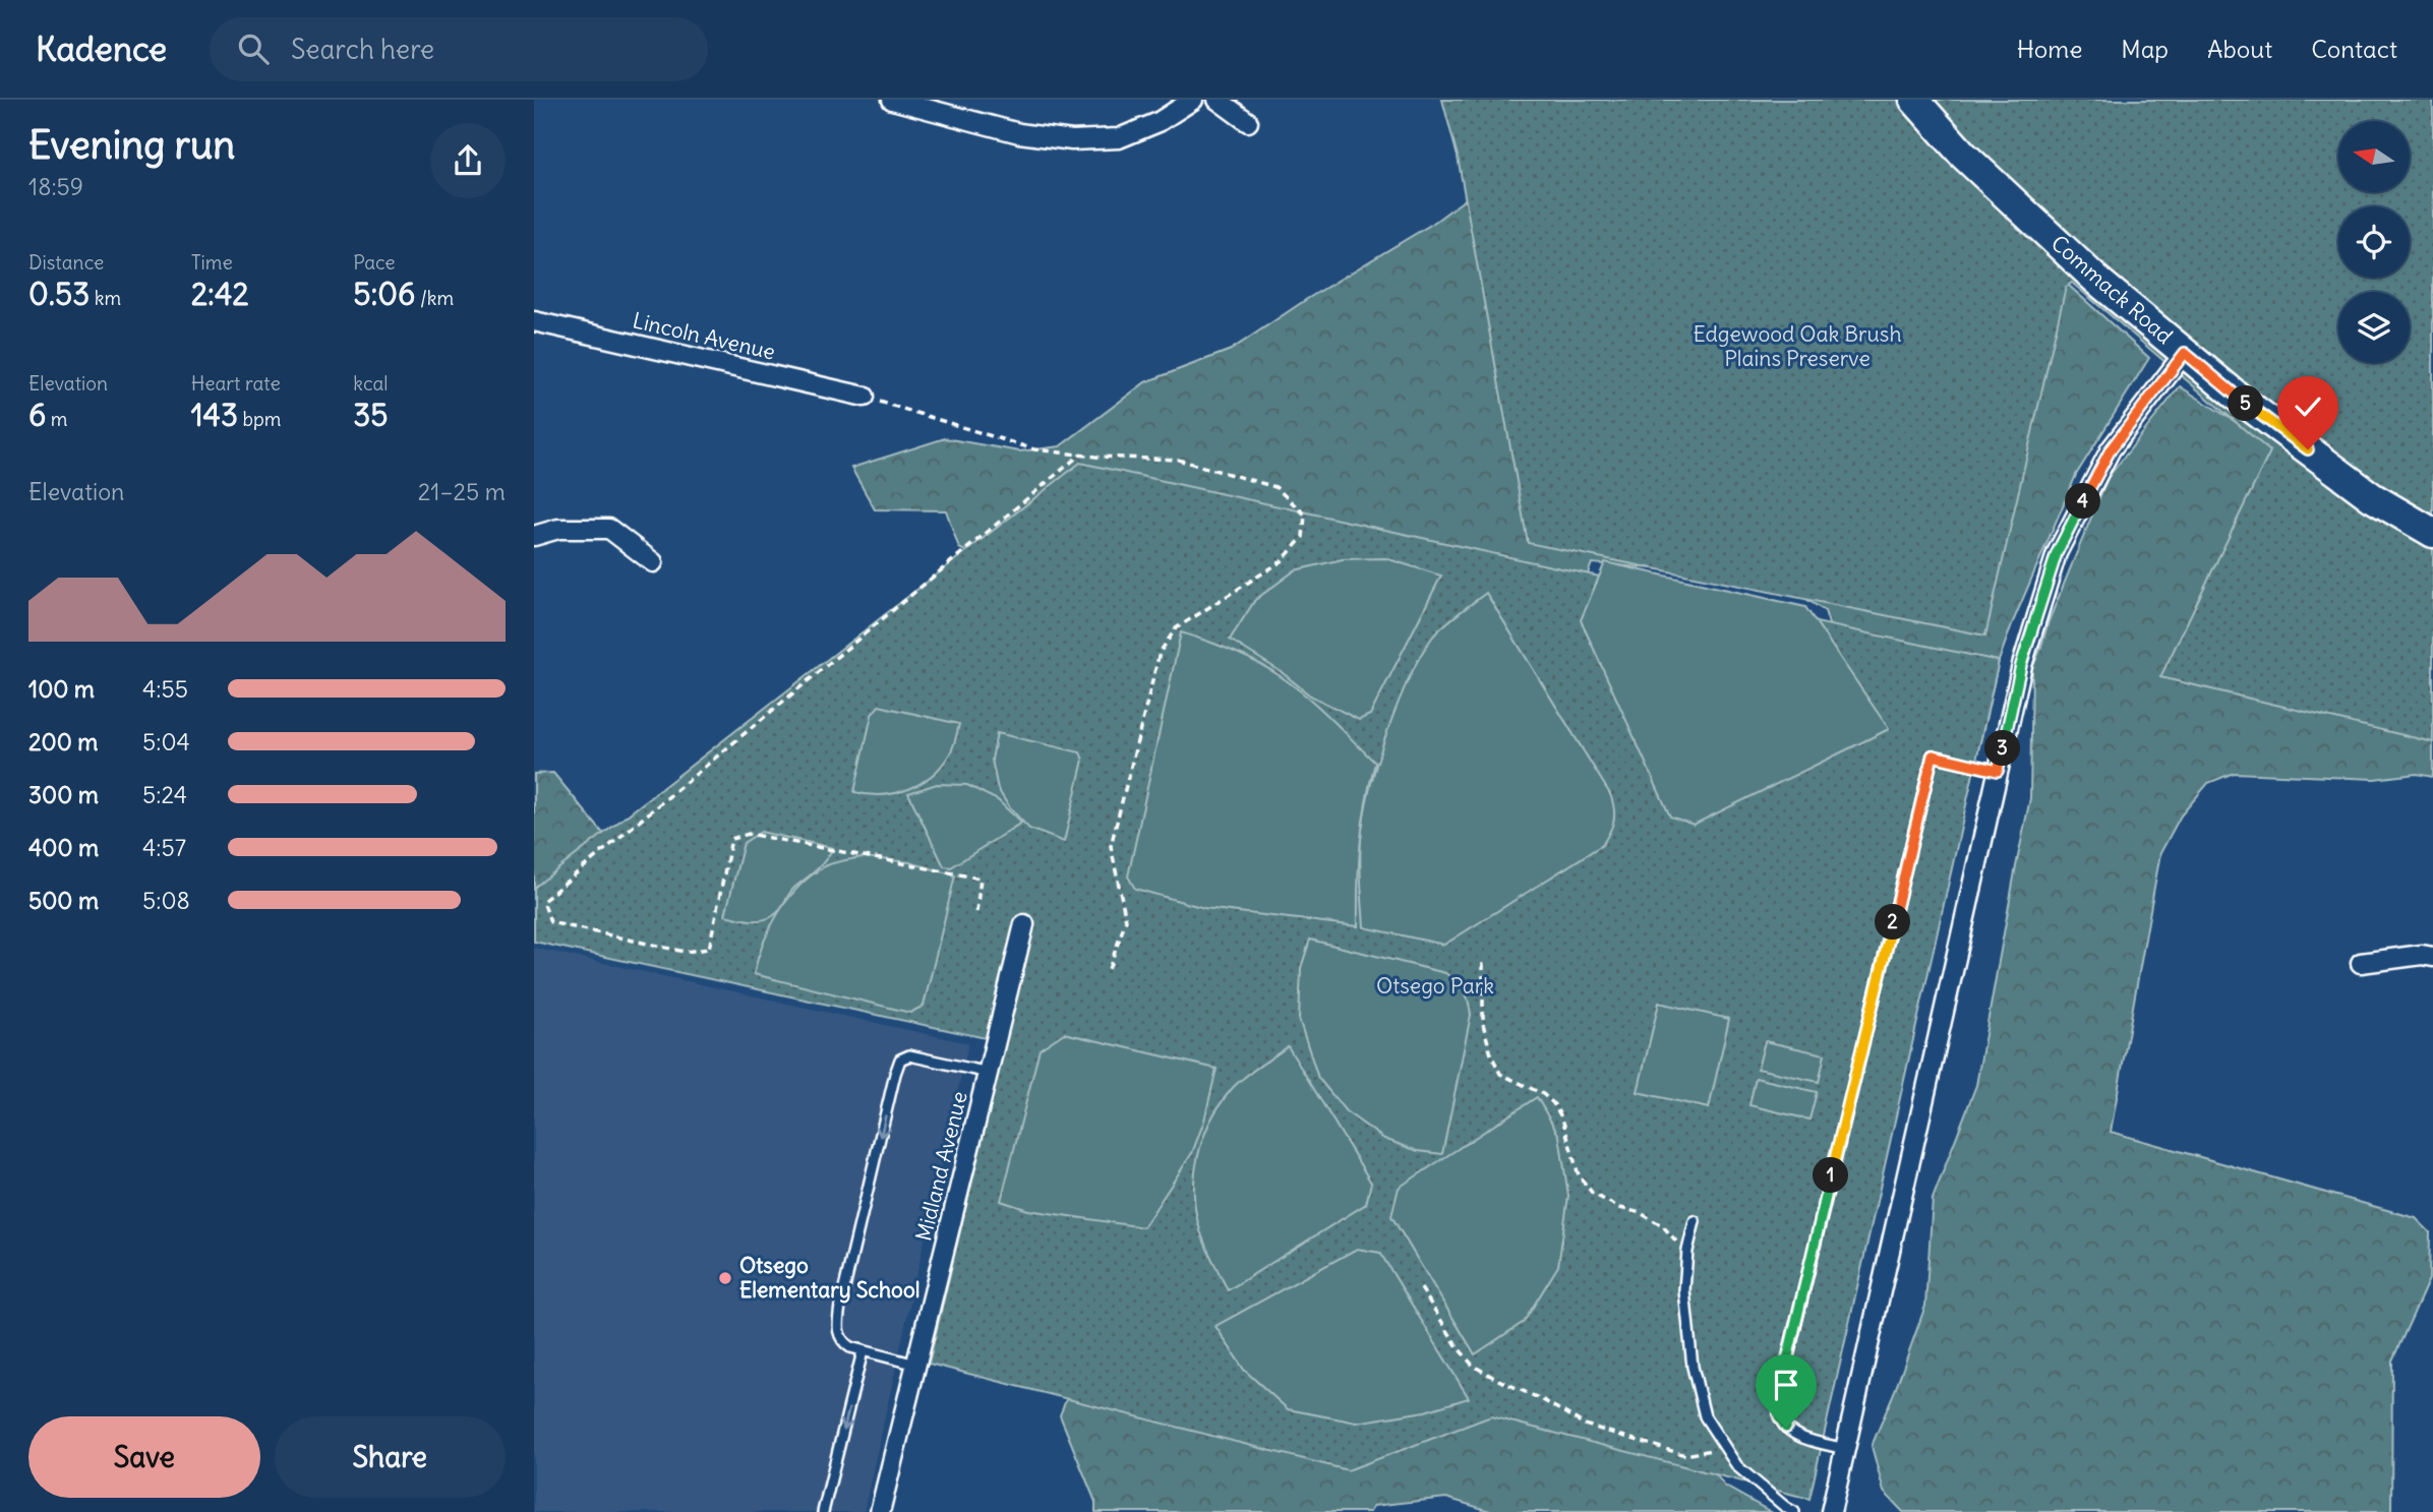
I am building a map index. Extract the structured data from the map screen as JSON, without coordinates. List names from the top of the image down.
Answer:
{
  "streets": {
    "main road": ["Commack Road"],
    "street": ["Lincoln Avenue", "Midland Avenue"]
  },
  "parks": ["Edgewood Oak Brush Plains Preserve", "Otsego Park"],
  "places": ["Otsego Elementary School"],
  "north": "left",
  "page": {
    "header": "Kadence",
    "search": "Search here",
    "nav": [
      "Home",
      "Map",
      "About",
      "Contact"
    ],
    "heading": ["Evening run", "18:59"],
    "stats": [
      ["Distance", "0.53 km"],
      ["Time", "2:42"],
      ["Pace", "5:06 /km"],
      ["Elevation", "6 m"],
      ["Heart rate", "143 bpm"],
      ["kcal", "35"]
    ],
    "pins": [
      "5",
      "4",
      "3",
      "2",
      "1"
    ],
    "chart": ["Elevation", "21–25 m"],
    "list": [
      {
        "name": "100 m",
        "note": "4:55"
      },
      {
        "name": "200 m",
        "note": "5:04"
      },
      {
        "name": "300 m",
        "note": "5:24"
      },
      {
        "name": "400 m",
        "note": "4:57"
      },
      {
        "name": "500 m",
        "note": "5:08"
      }
    ],
    "buttons": ["Save", "Share"]
  }
}
